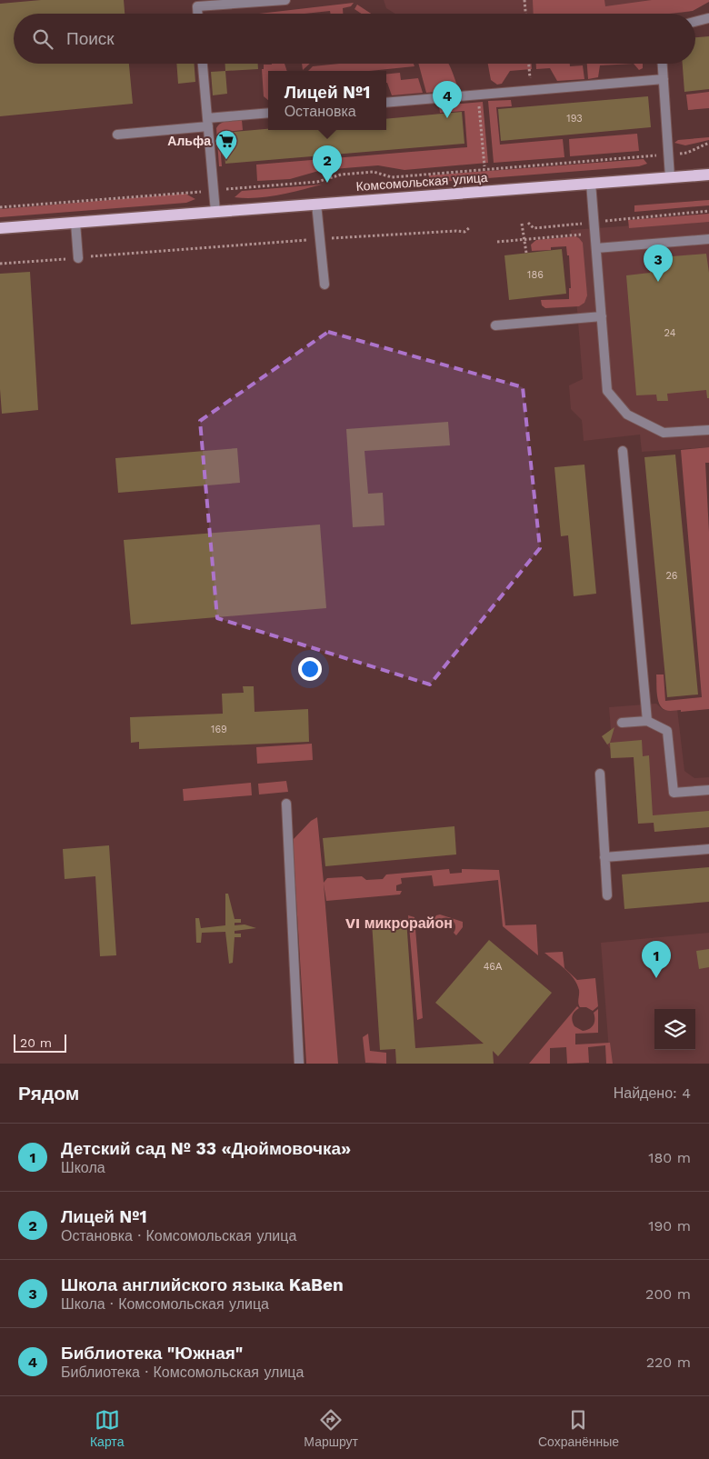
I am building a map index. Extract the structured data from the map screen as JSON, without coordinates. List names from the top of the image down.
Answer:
{
  "streets": {
    "main road": ["Комсомольская улица"]
  },
  "districts": ["VI микрорайон"],
  "places": {
    "supermarket": ["Альфа"]
  },
  "house_numbers": [
    "193",
    "186",
    "24",
    "26",
    "169",
    "46А"
  ],
  "scale_bar": "20 m",
  "page": {
    "search": "Поиск",
    "popup": ["Лицей №1", "Остановка"],
    "pins": [
      "4",
      "2",
      "3",
      "1"
    ],
    "scale": "20 m",
    "heading": ["Рядом", "Найдено: 4"],
    "list": [
      {
        "mark": "1",
        "name": "Детский сад № 33 «Дюймовочка»",
        "note": "Школа",
        "value": "180 m"
      },
      {
        "mark": "2",
        "name": "Лицей №1",
        "note": "Остановка · Комсомольская улица",
        "value": "190 m"
      },
      {
        "mark": "3",
        "name": "Школа английского языка KaBen",
        "note": "Школа · Комсомольская улица",
        "value": "200 m"
      },
      {
        "mark": "4",
        "name": "Библиотека \"Южная\"",
        "note": "Библиотека · Комсомольская улица",
        "value": "220 m"
      }
    ],
    "nav": ["Карта", "Маршрут", "Сохранённые"]
  }
}
